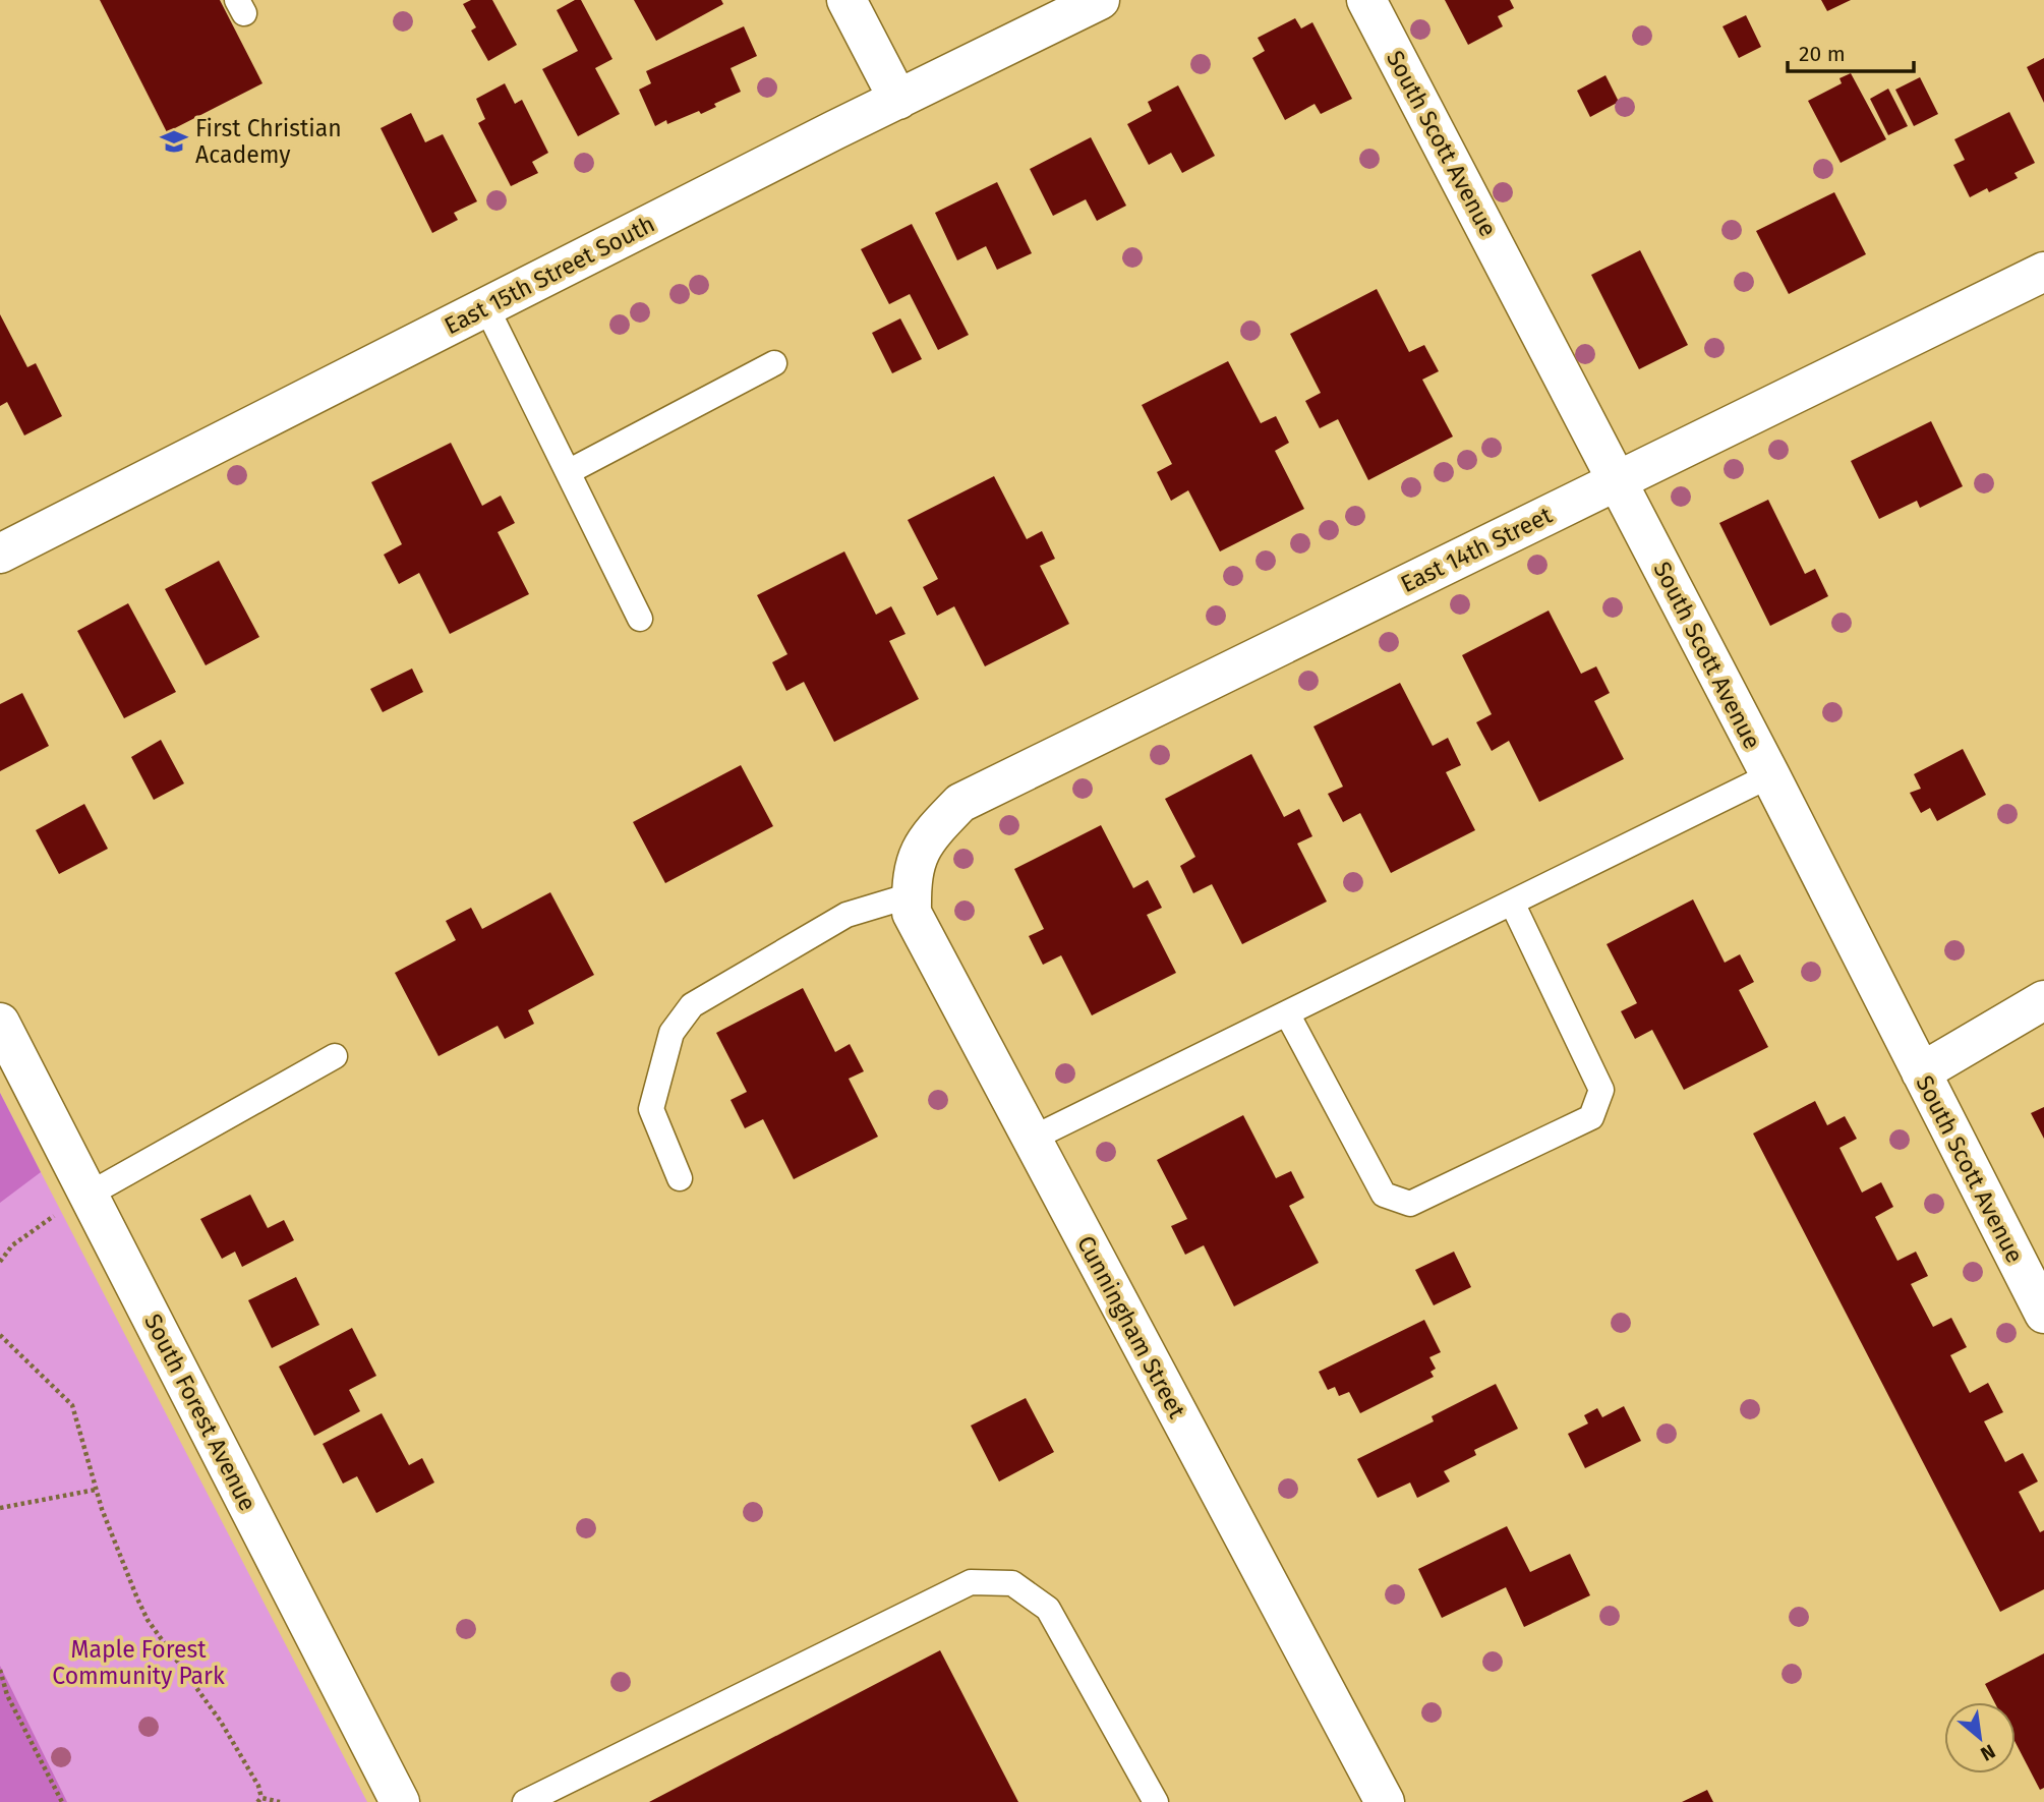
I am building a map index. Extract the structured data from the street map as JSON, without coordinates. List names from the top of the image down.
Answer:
{
  "streets": {
    "street": [
      "South Scott Avenue",
      "East 15th Street South",
      "East 14th Street",
      "Cunningham Street",
      "South Forest Avenue"
    ]
  },
  "crossings": [
    ["South Scott Avenue", "East 14th Street"],
    ["East 14th Street", "Cunningham Street"]
  ],
  "parks": ["Maple Forest Community Park"],
  "places": {
    "school or university": ["First Christian Academy"]
  },
  "scale_bar": "20 m",
  "north": "bottom right"
}
